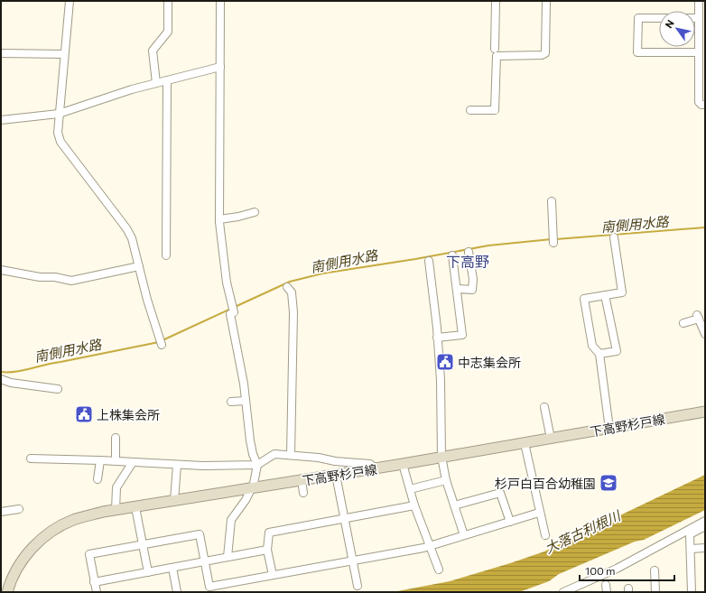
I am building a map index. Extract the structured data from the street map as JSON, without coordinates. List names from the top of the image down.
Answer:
{
  "streets": {
    "main road": ["下高野杉戸線"]
  },
  "districts": ["下高野"],
  "water": ["南側用水路", "大落古利根川"],
  "places": {
    "public building": ["中志集会所", "上株集会所"],
    "school or university": ["杉戸白百合幼稚園"]
  },
  "scale_bar": "100 m",
  "north": "top left"
}
